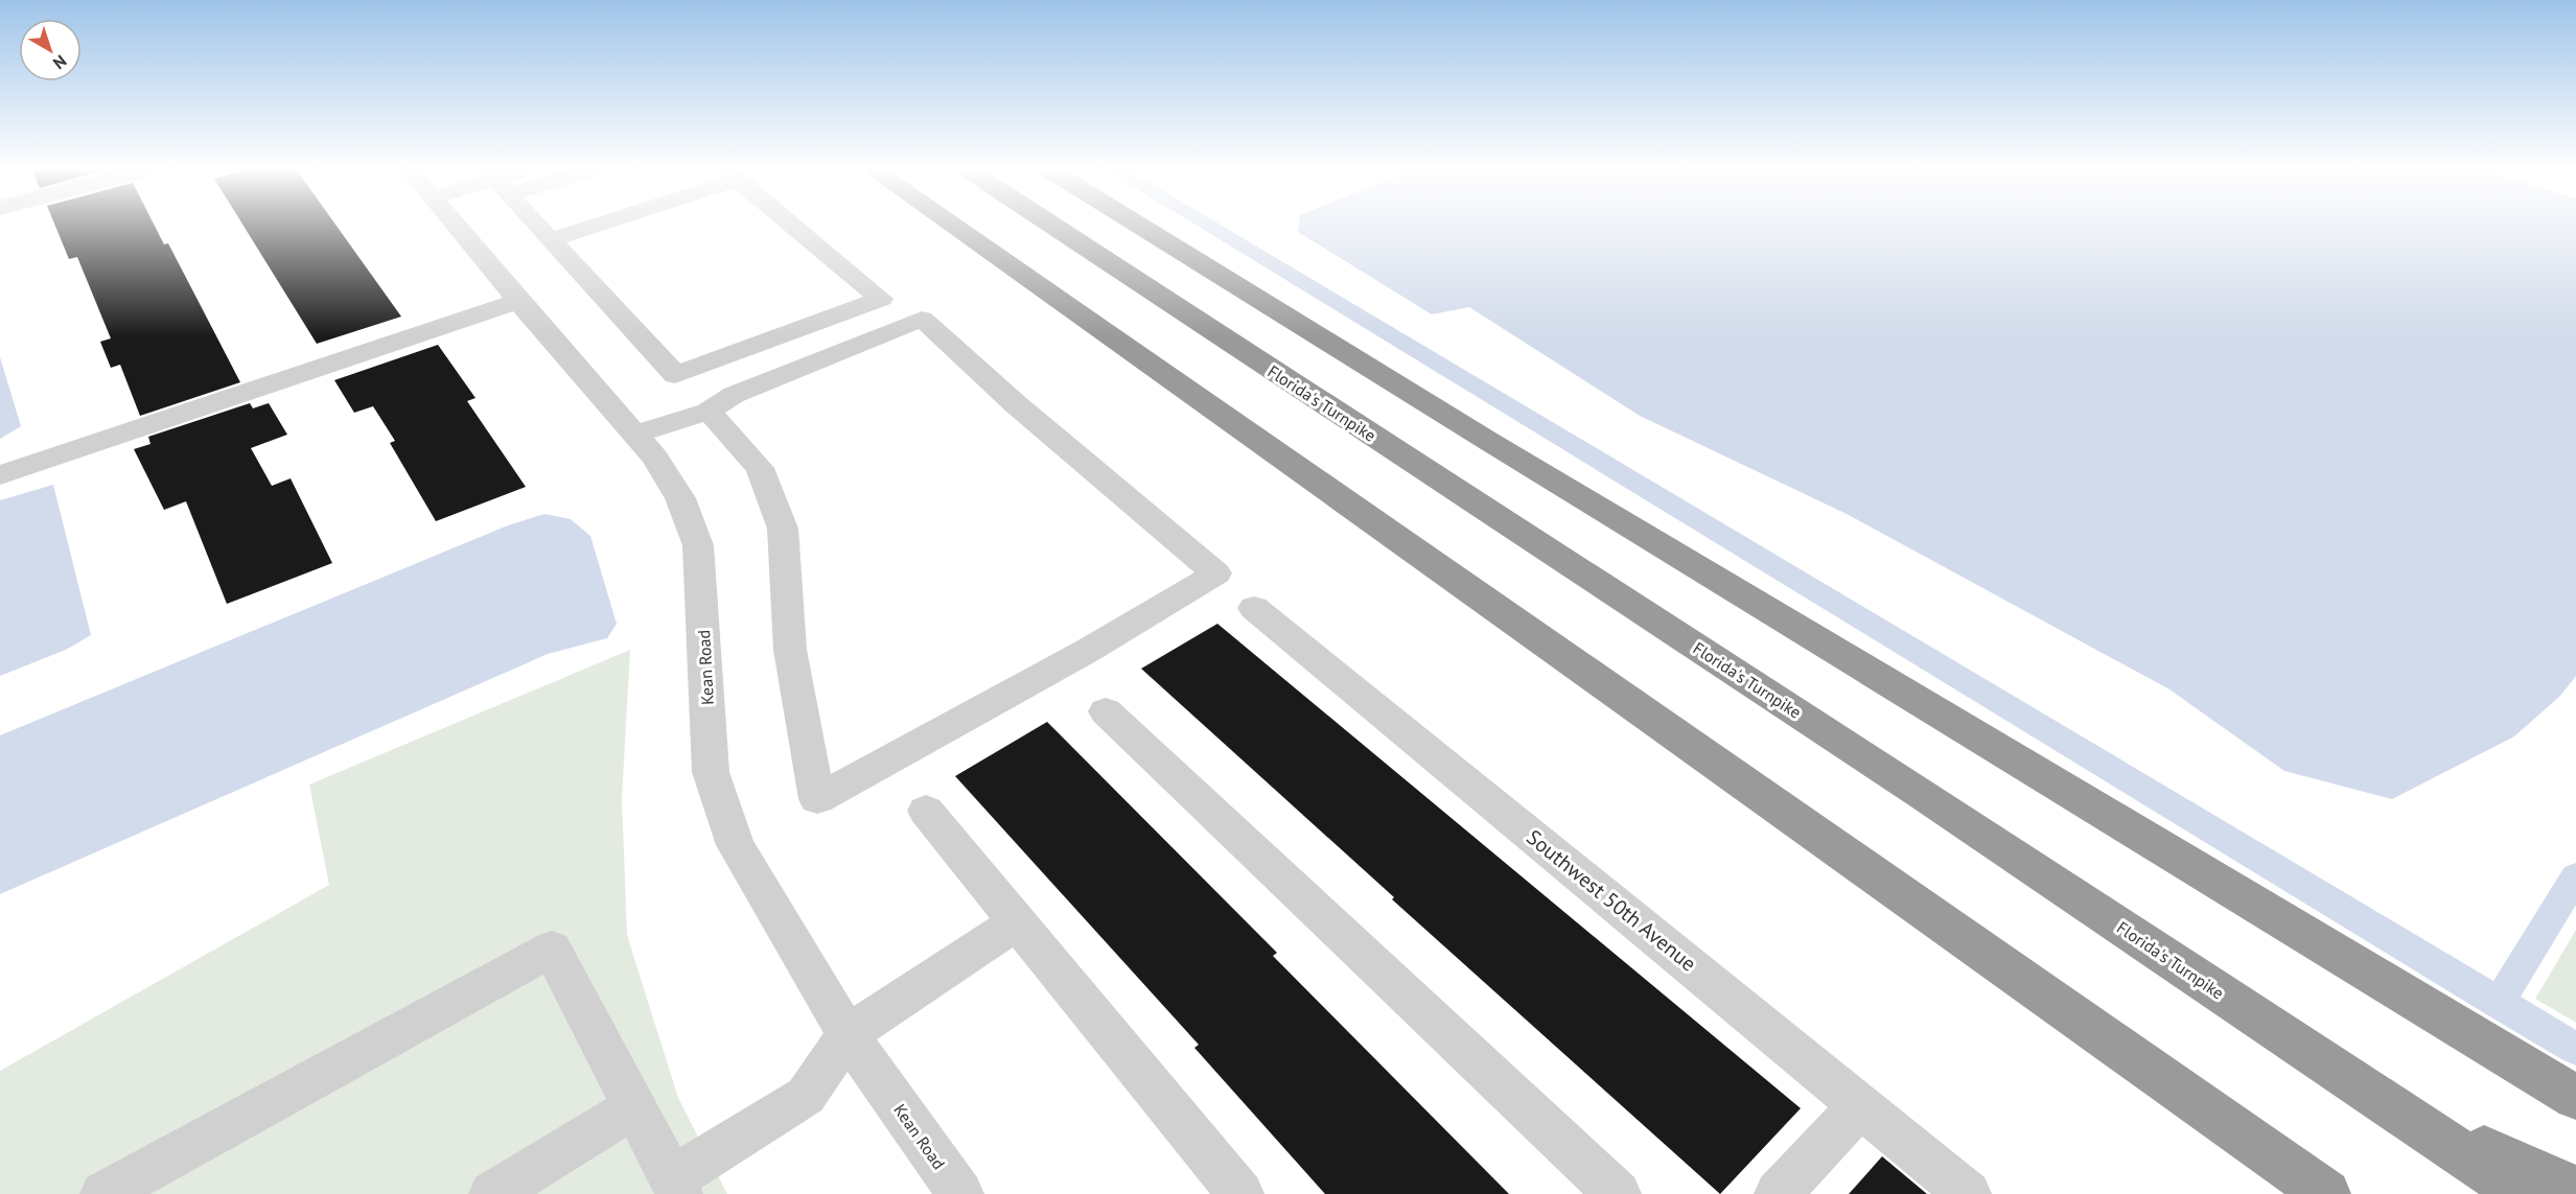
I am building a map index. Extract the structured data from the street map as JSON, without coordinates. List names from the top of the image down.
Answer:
{
  "streets": {
    "highway": ["Florida's Turnpike"],
    "street": ["Kean Road", "Southwest 50th Avenue"]
  },
  "north": "bottom right"
}
